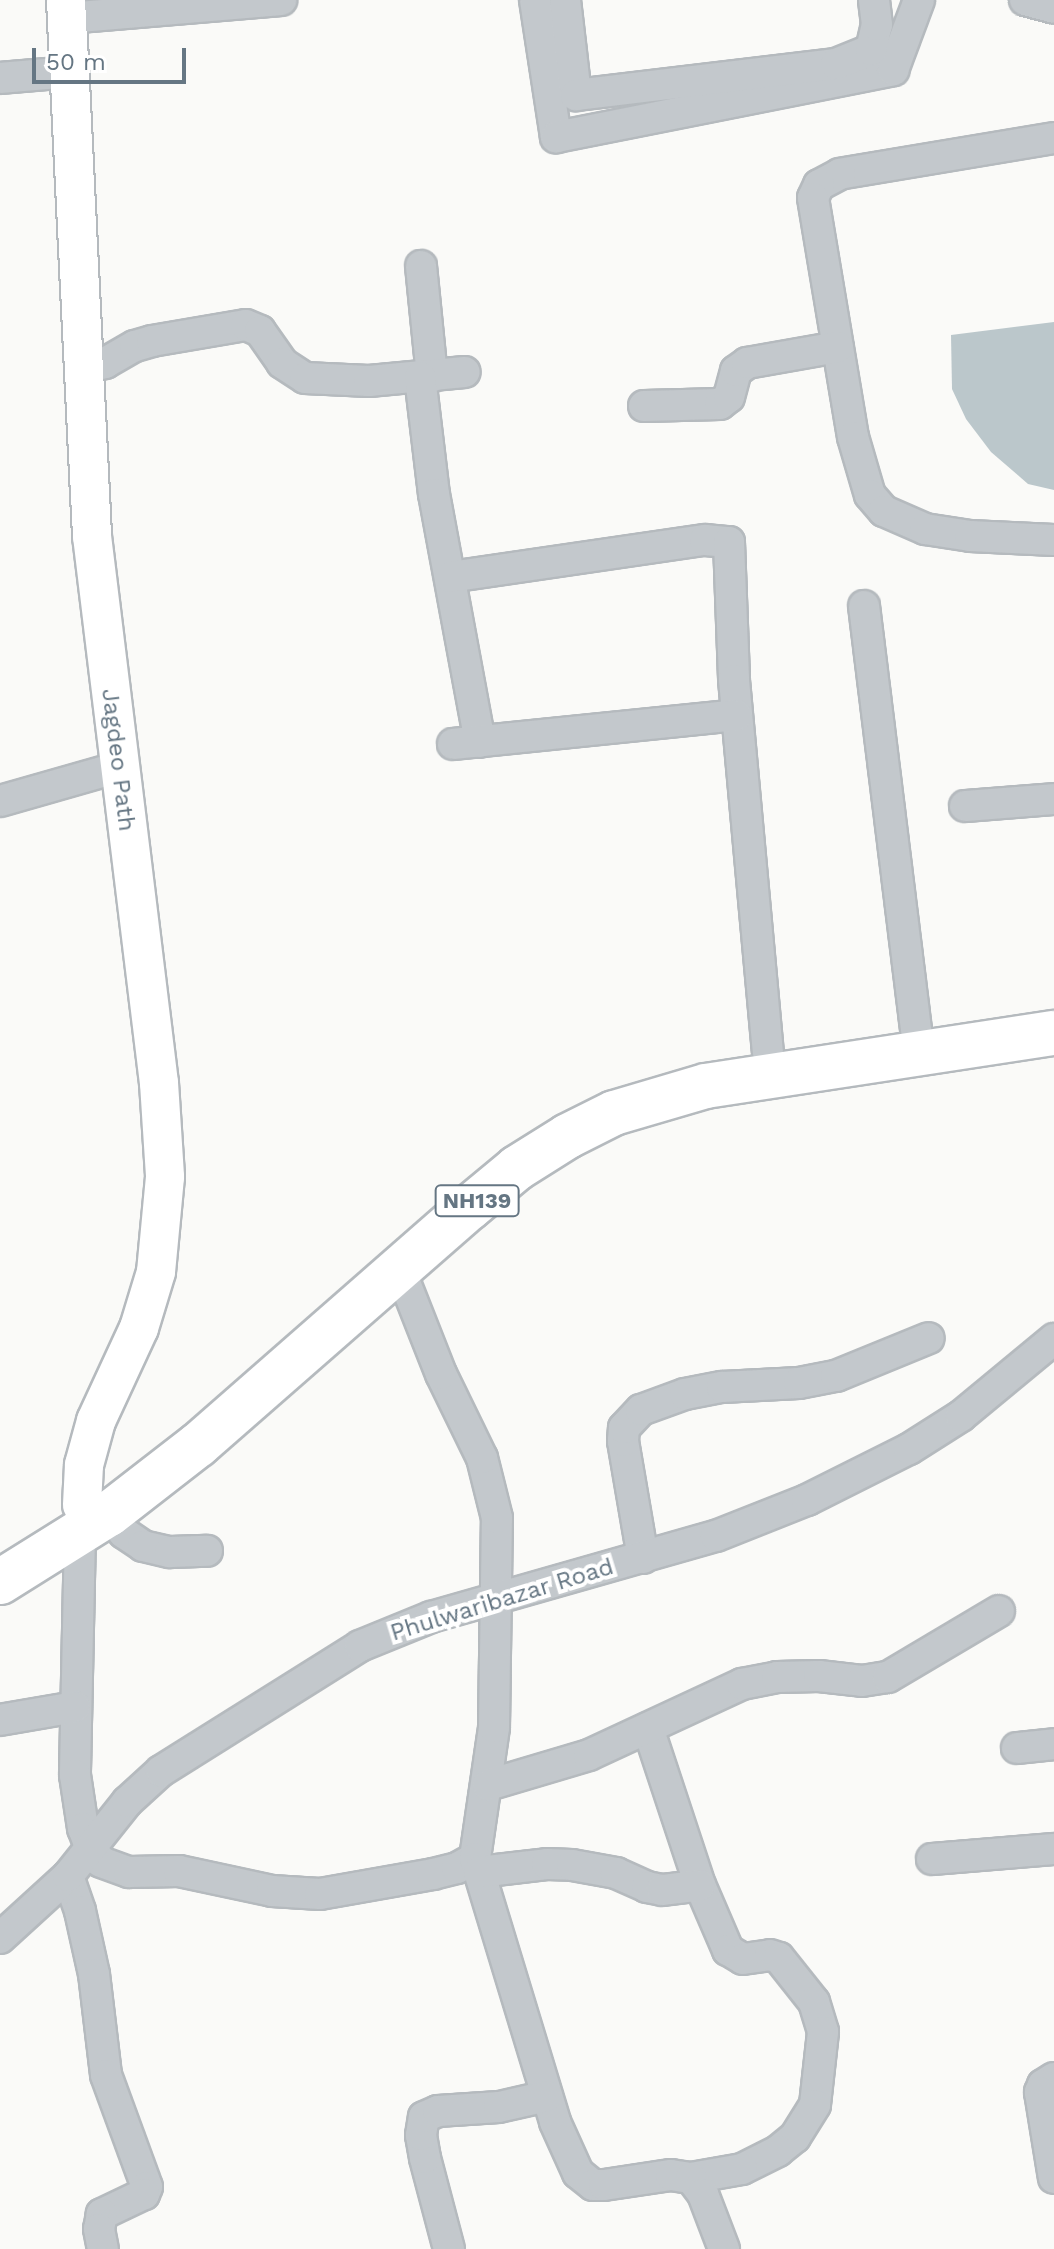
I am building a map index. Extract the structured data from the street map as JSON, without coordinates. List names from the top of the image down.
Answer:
{
  "streets": {
    "highway": ["NH139"],
    "main road": ["Jagdeo Path"],
    "street": ["Phulwaribazar Road"]
  },
  "crossings": [
    ["Jagdeo Path", "NH139"]
  ],
  "scale_bar": "50 m"
}
